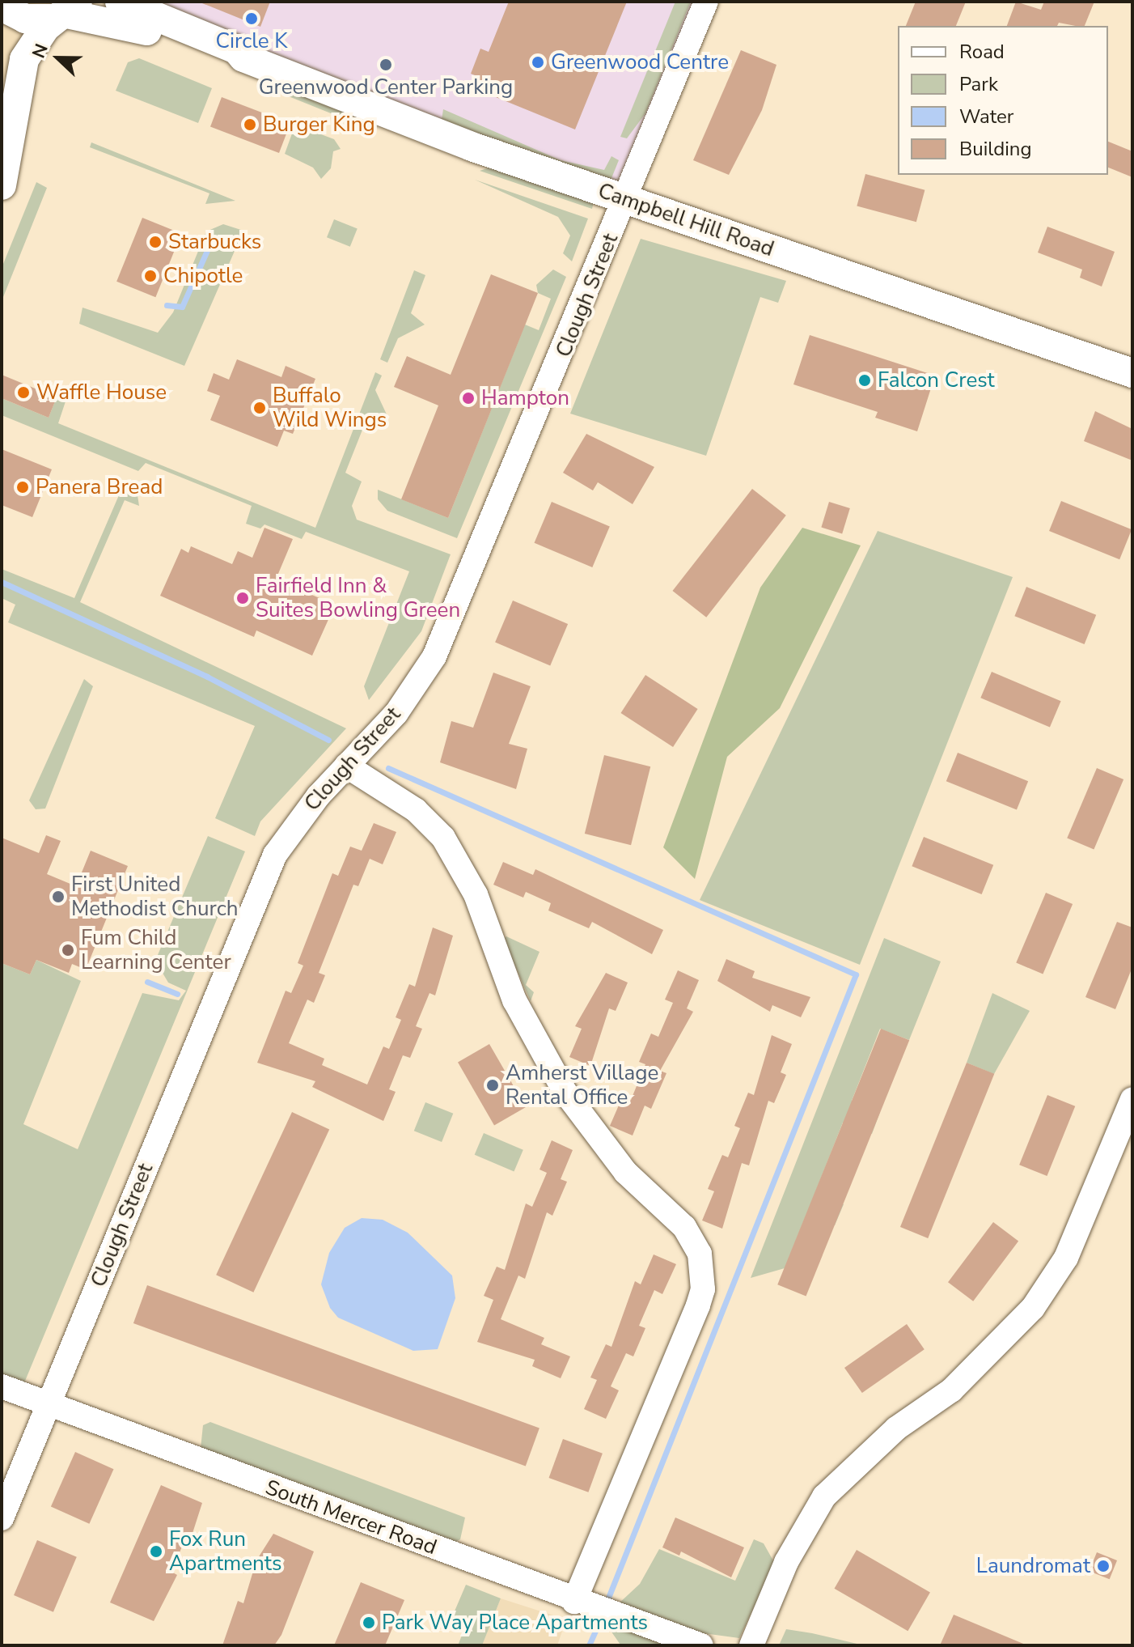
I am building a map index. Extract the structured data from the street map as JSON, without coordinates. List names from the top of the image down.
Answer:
{
  "streets": {
    "main road": ["Campbell Hill Road"],
    "street": ["Clough Street", "South Mercer Road"]
  },
  "crossings": [
    ["Campbell Hill Road", "Clough Street"],
    ["Clough Street", "South Mercer Road"]
  ],
  "places": [
    "Circle K",
    "Greenwood Centre",
    "Greenwood Center Parking",
    "Burger King",
    "Starbucks",
    "Chipotle",
    "Falcon Crest",
    "Waffle House",
    "Hampton",
    "Buffalo Wild Wings",
    "Panera Bread",
    "Fairfield Inn & Suites Bowling Green",
    "First United Methodist Church",
    "Fum Child Learning Center",
    "Amherst Village Rental Office",
    "Fox Run Apartments",
    "Laundromat",
    "Park Way Place Apartments"
  ],
  "legend": [
    "Road",
    "Park",
    "Water",
    "Building"
  ],
  "north": "left"
}
